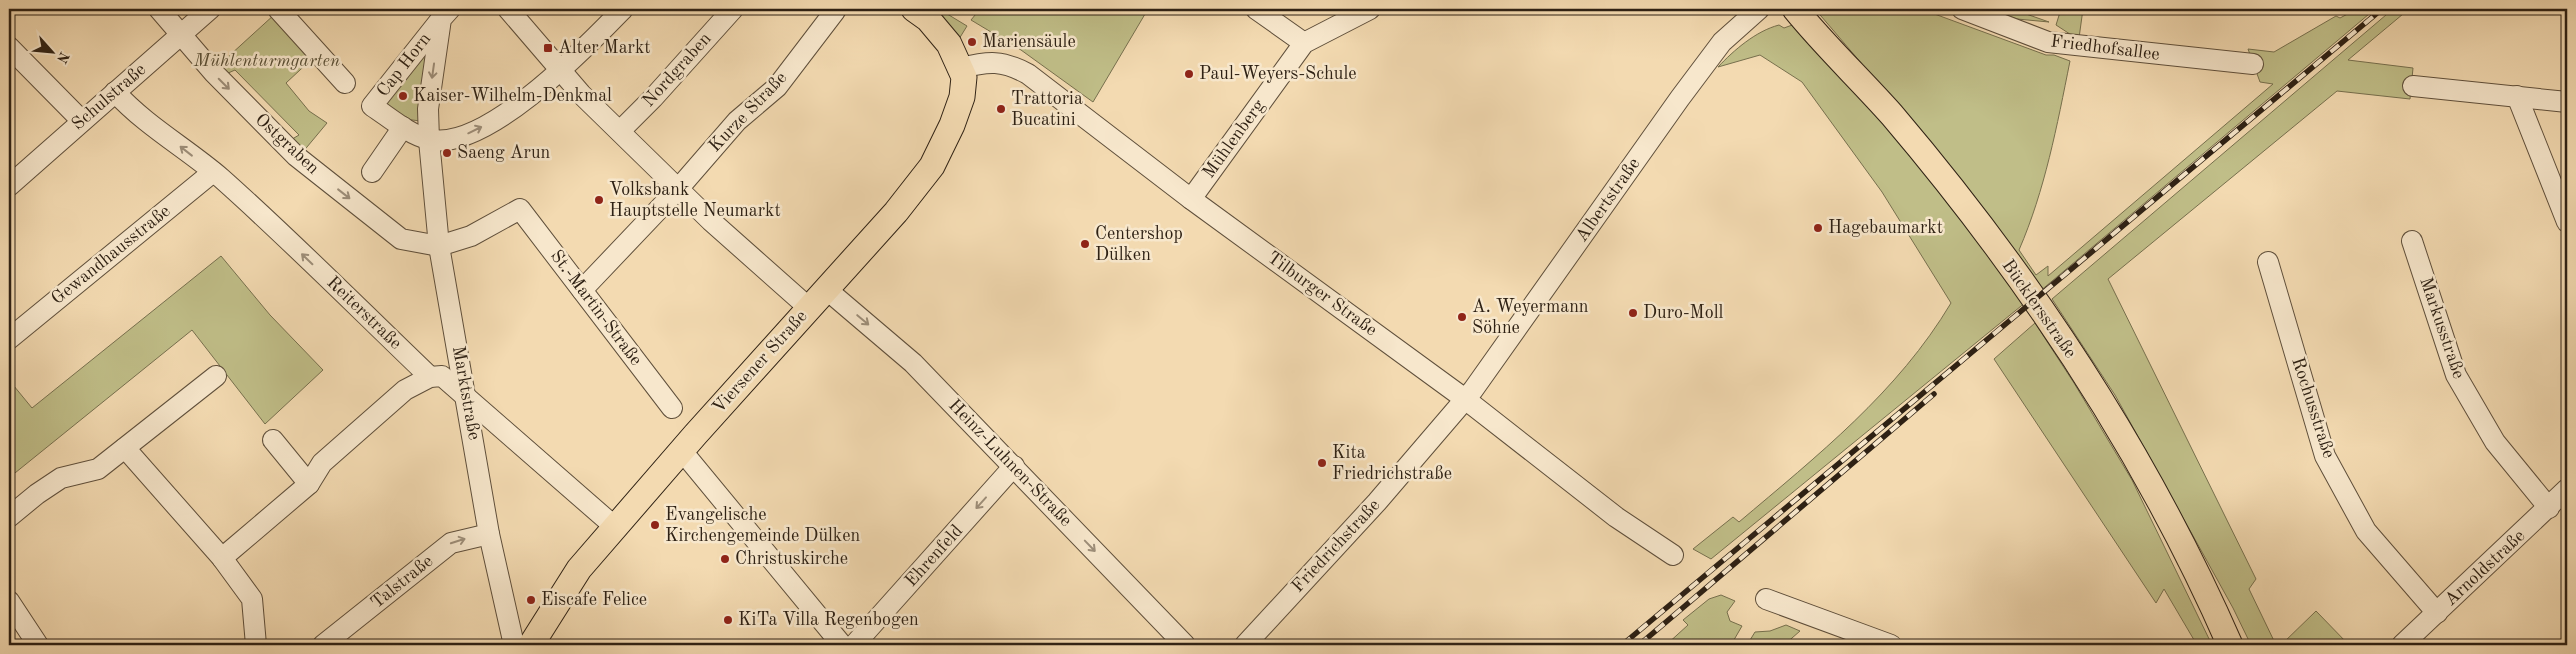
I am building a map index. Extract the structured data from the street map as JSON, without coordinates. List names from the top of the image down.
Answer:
{
  "streets": {
    "main road": ["Bücklersstraße", "Viersener Straße"],
    "street": [
      "Friedhofsallee",
      "Cap Horn",
      "Nordgraben",
      "Schulstraße",
      "Kurze Straße",
      "Mühlenberg",
      "Ostgraben",
      "Albertstraße",
      "Gewandhausstraße",
      "Tilburger Straße",
      "St.-Martin-Straße",
      "Reiterstraße",
      "Markusstraße",
      "Marktstraße",
      "Rochusstraße",
      "Heinz-Luhnen-Straße",
      "Friedrichstraße",
      "Ehrenfeld",
      "Arnoldstraße",
      "Talstraße"
    ]
  },
  "crossings": [
    ["Cap Horn", "Marktstraße"],
    ["Schulstraße", "Ostgraben"],
    ["Schulstraße", "Reiterstraße"],
    ["Kurze Straße", "St.-Martin-Straße"],
    ["Mühlenberg", "Tilburger Straße"],
    ["Ostgraben", "St.-Martin-Straße"],
    ["Ostgraben", "Marktstraße"],
    ["Albertstraße", "Tilburger Straße"],
    ["Albertstraße", "Friedrichstraße"],
    ["Gewandhausstraße", "Reiterstraße"],
    ["Tilburger Straße", "Viersener Straße"],
    ["Tilburger Straße", "Friedrichstraße"],
    ["St.-Martin-Straße", "Marktstraße"],
    ["Reiterstraße", "Viersener Straße"],
    ["Reiterstraße", "Marktstraße"],
    ["Markusstraße", "Arnoldstraße"],
    ["Viersener Straße", "Heinz-Luhnen-Straße"],
    ["Marktstraße", "Talstraße"],
    ["Rochusstraße", "Arnoldstraße"],
    ["Heinz-Luhnen-Straße", "Ehrenfeld"]
  ],
  "one_way": [
    "Cap Horn",
    "Ostgraben",
    "Heinz-Luhnen-Straße",
    "Ehrenfeld"
  ],
  "parks": ["Mühlenturmgarten"],
  "places": {
    "other": [
      "Mariensäule",
      "Paul-Weyers-Schule",
      "Kaiser-Wilhelm-Denkmal",
      "Trattoria Bucatini",
      "Saeng Arun",
      "Volksbank Hauptstelle Neumarkt",
      "Hagebaumarkt",
      "Centershop Dülken",
      "Duro-Moll",
      "A. Weyermann Söhne",
      "Kita Friedrichstraße",
      "Evangelische Kirchengemeinde Dülken",
      "Christuskirche",
      "Eiscafe Felice",
      "KiTa Villa Regenbogen"
    ],
    "transit": ["Alter Markt"]
  },
  "north": "bottom right"
}
